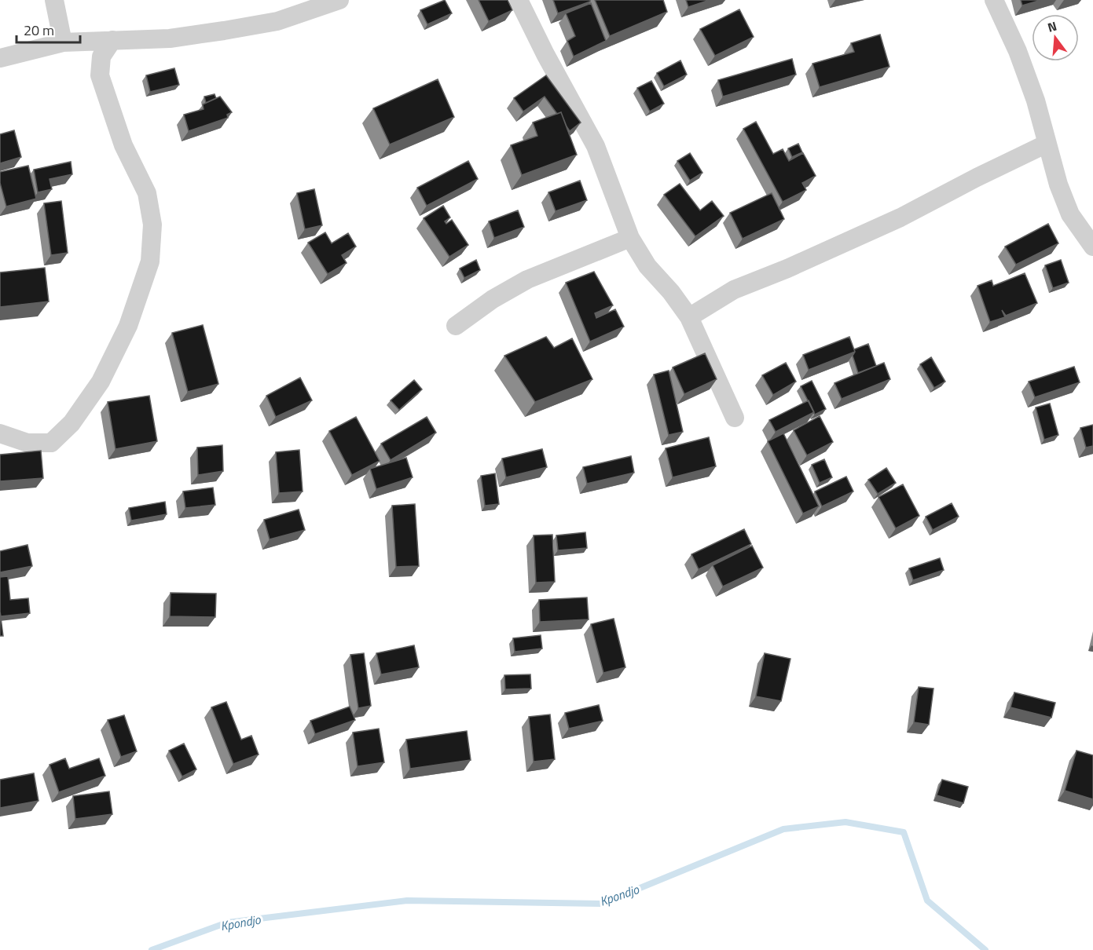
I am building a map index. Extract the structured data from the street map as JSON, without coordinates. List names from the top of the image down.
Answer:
{
  "water": ["Kpondjo"],
  "scale_bar": "20 m",
  "north": "top"
}
